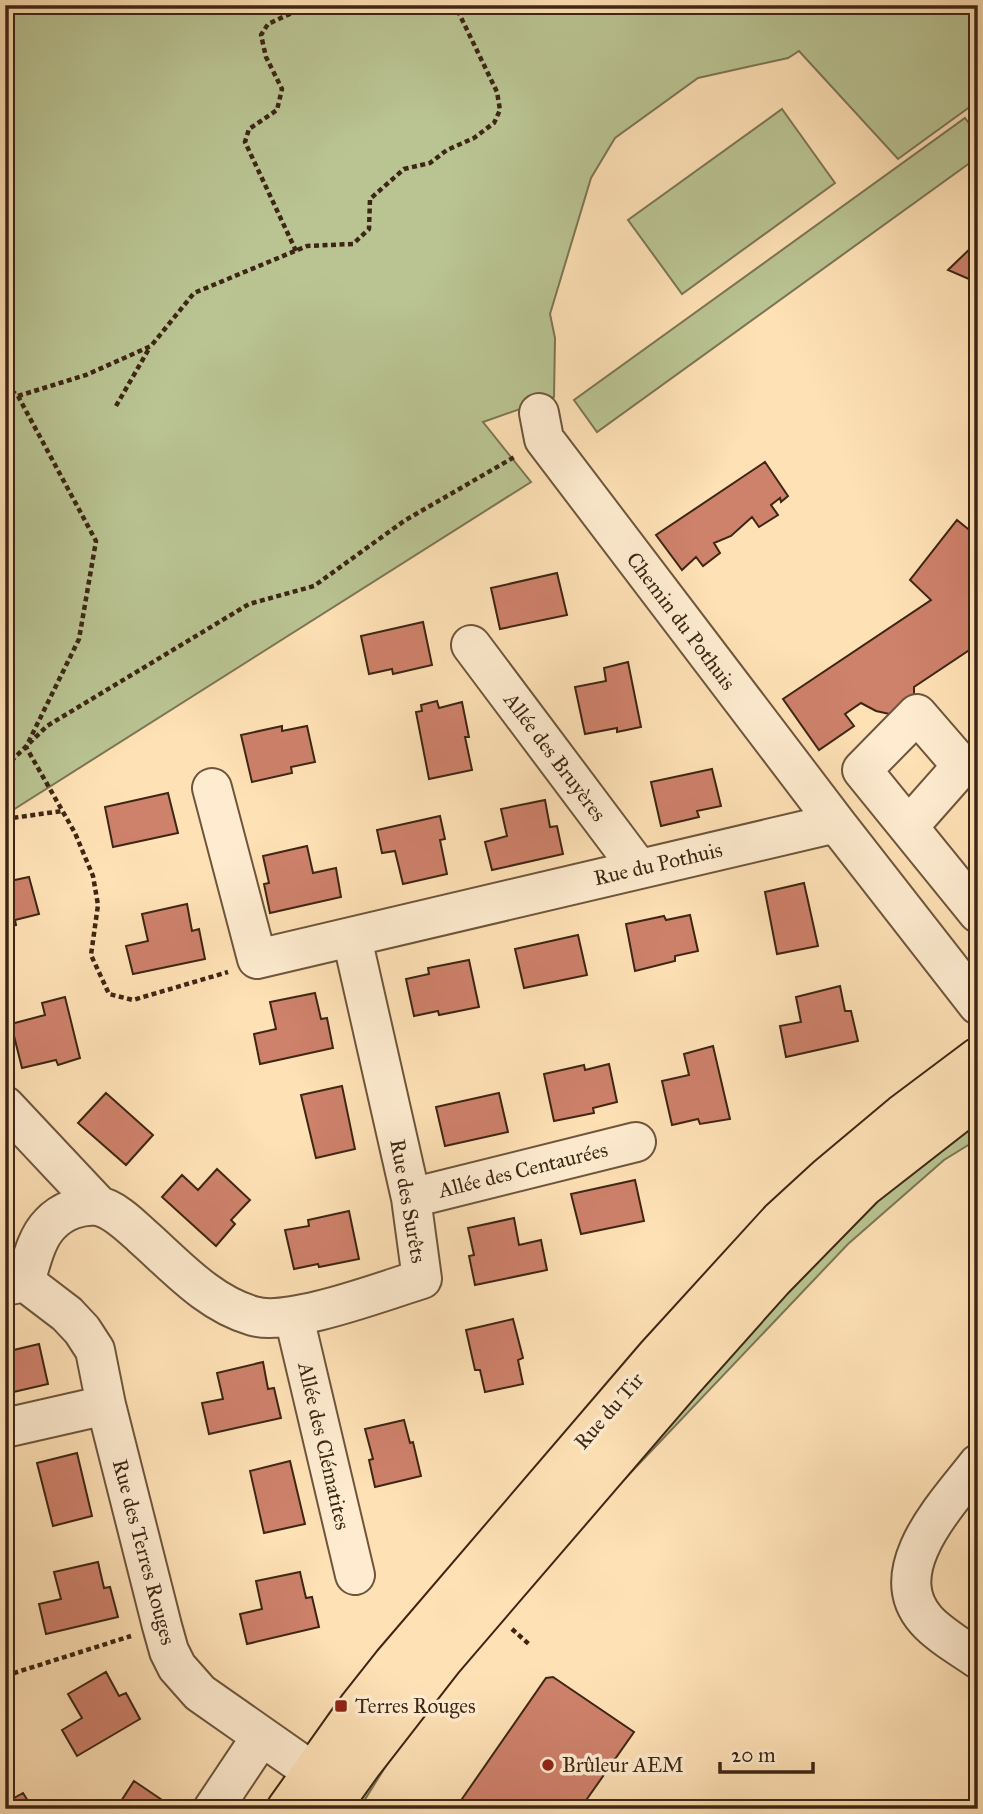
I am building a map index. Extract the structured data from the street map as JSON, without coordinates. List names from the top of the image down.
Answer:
{
  "streets": {
    "main road": ["Rue du Tir"],
    "street": [
      "Chemin du Pothuis",
      "Allée des Bruyères",
      "Rue du Pothuis",
      "Allée des Centaurées",
      "Rue des Surêts",
      "Allée des Clématites",
      "Rue des Terres Rouges"
    ]
  },
  "crossings": [
    ["Chemin du Pothuis", "Rue du Pothuis"],
    ["Allée des Bruyères", "Rue du Pothuis"],
    ["Rue du Pothuis", "Rue des Surêts"],
    ["Allée des Centaurées", "Rue des Surêts"],
    ["Rue des Surêts", "Allée des Clématites"],
    ["Rue du Tir", "Rue des Terres Rouges"]
  ],
  "places": {
    "transit": ["Terres Rouges"],
    "other": ["Brûleur AEM"]
  },
  "scale_bar": "20 m"
}
